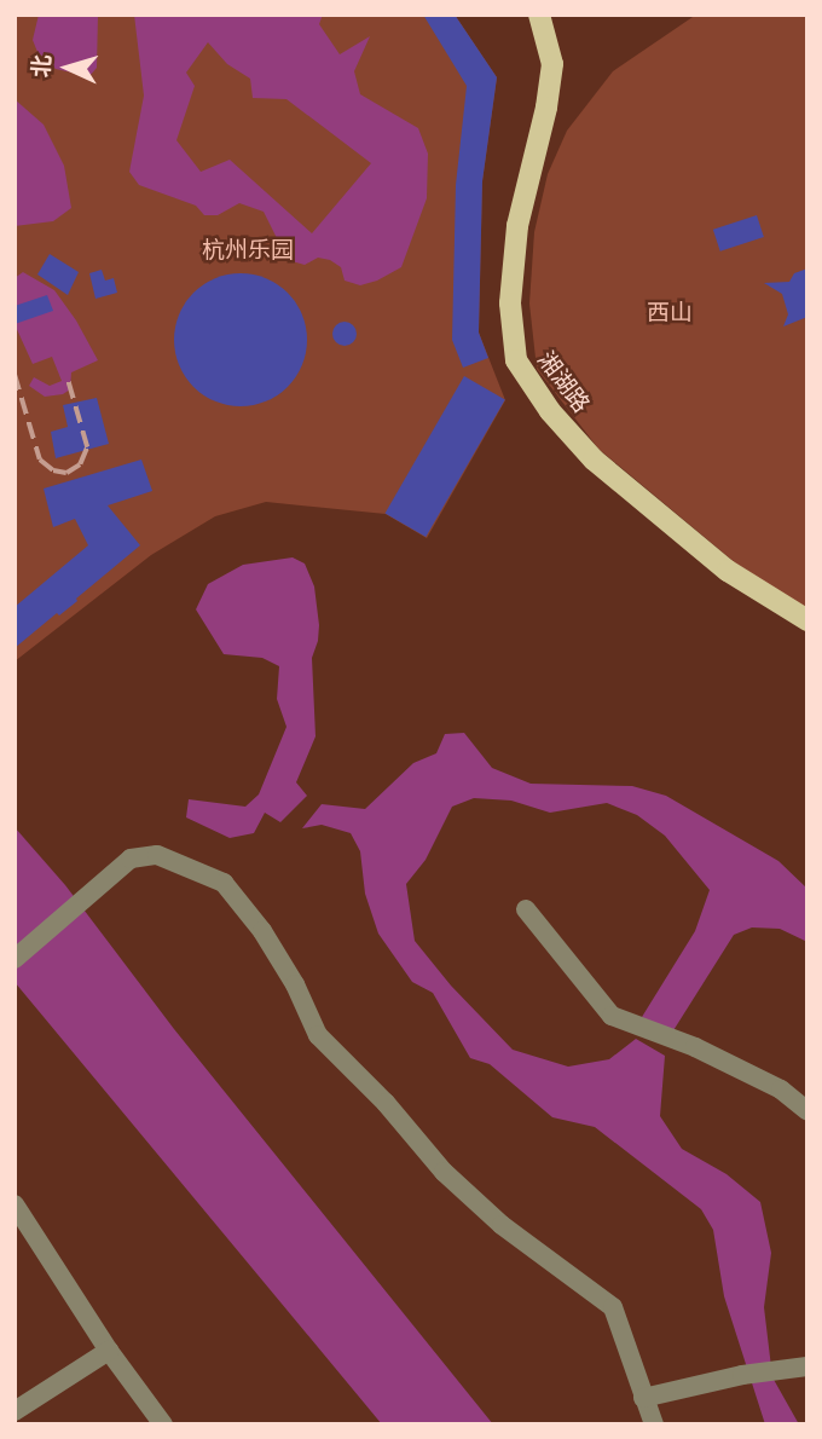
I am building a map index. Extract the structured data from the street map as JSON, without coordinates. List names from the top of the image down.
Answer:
{
  "streets": {
    "main road": ["湘湖路"]
  },
  "parks": ["杭州乐园", "西山"],
  "north": "left"
}
